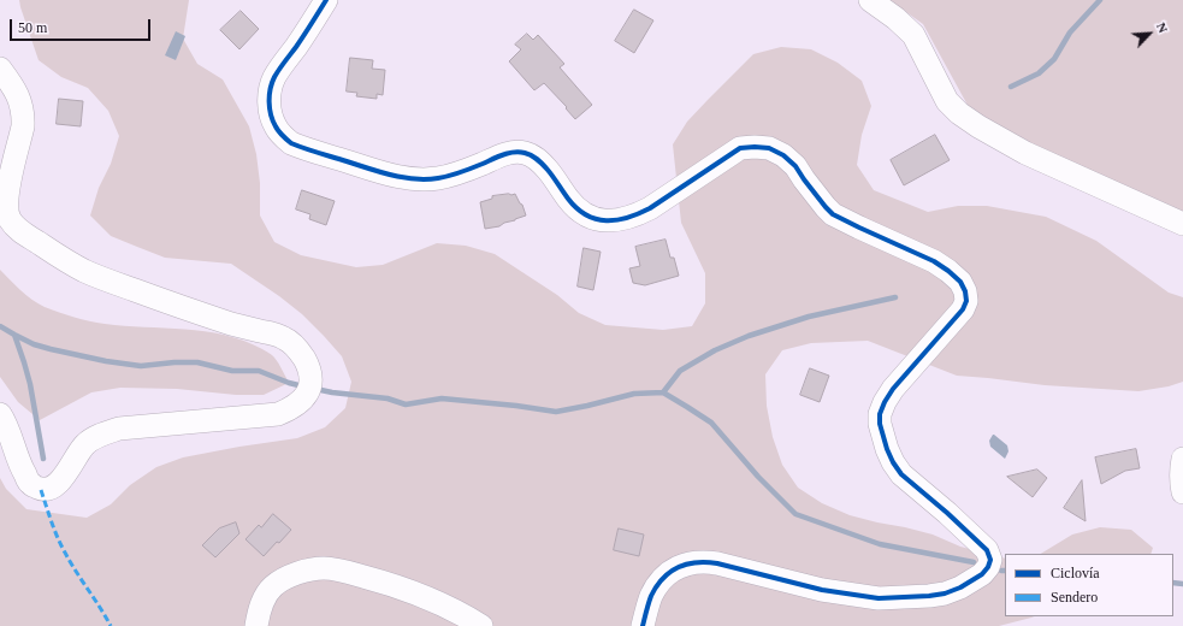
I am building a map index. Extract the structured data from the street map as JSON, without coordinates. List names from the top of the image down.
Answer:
{
  "legend": ["Ciclovía", "Sendero"],
  "scale_bar": "50 m",
  "north": "top right"
}
